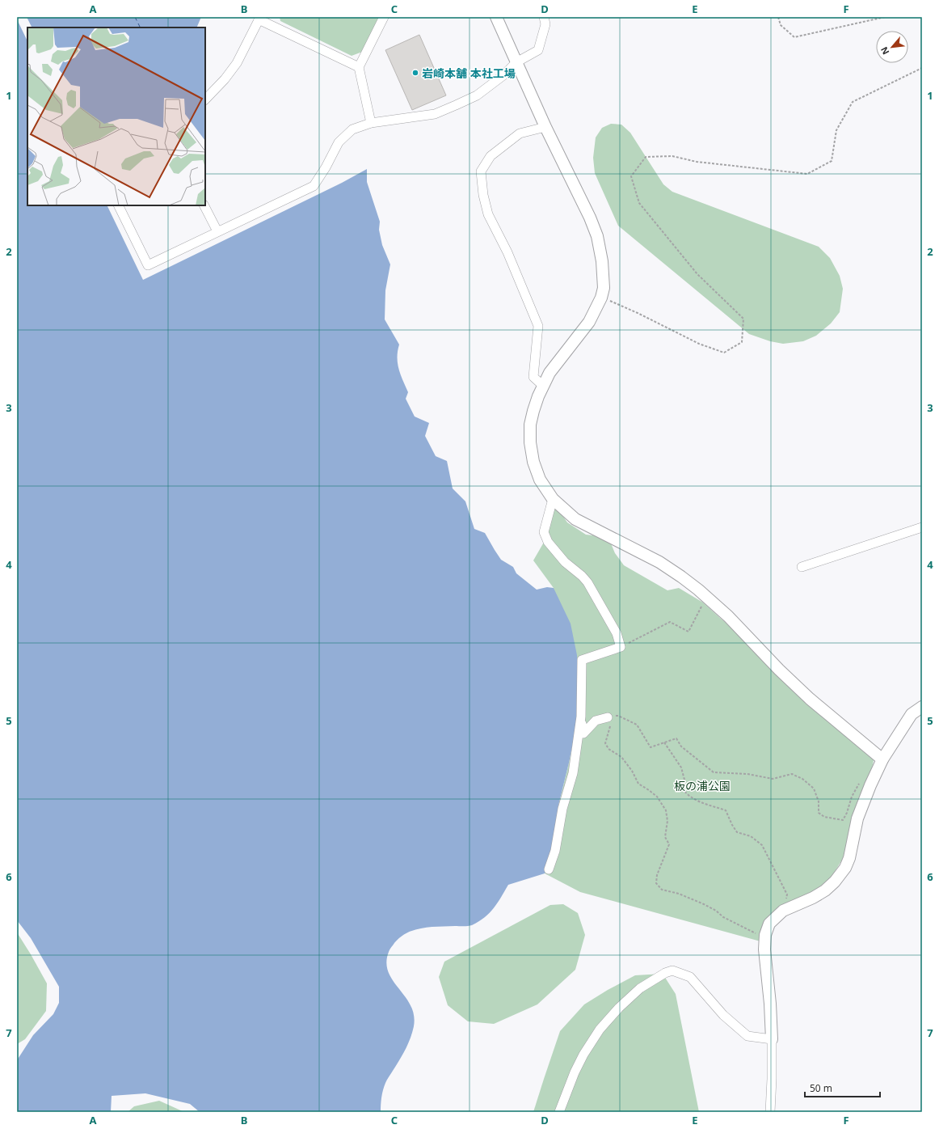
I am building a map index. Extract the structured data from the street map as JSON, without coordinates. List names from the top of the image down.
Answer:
{
  "parks": ["板の浦公園"],
  "places": ["岩崎本舗 本社工場"],
  "scale_bar": "50 m",
  "north": "bottom left",
  "grid": {
    "columns": [
      "A",
      "B",
      "C",
      "D",
      "E",
      "F"
    ],
    "rows": [
      "1",
      "2",
      "3",
      "4",
      "5",
      "6",
      "7"
    ]
  }
}
